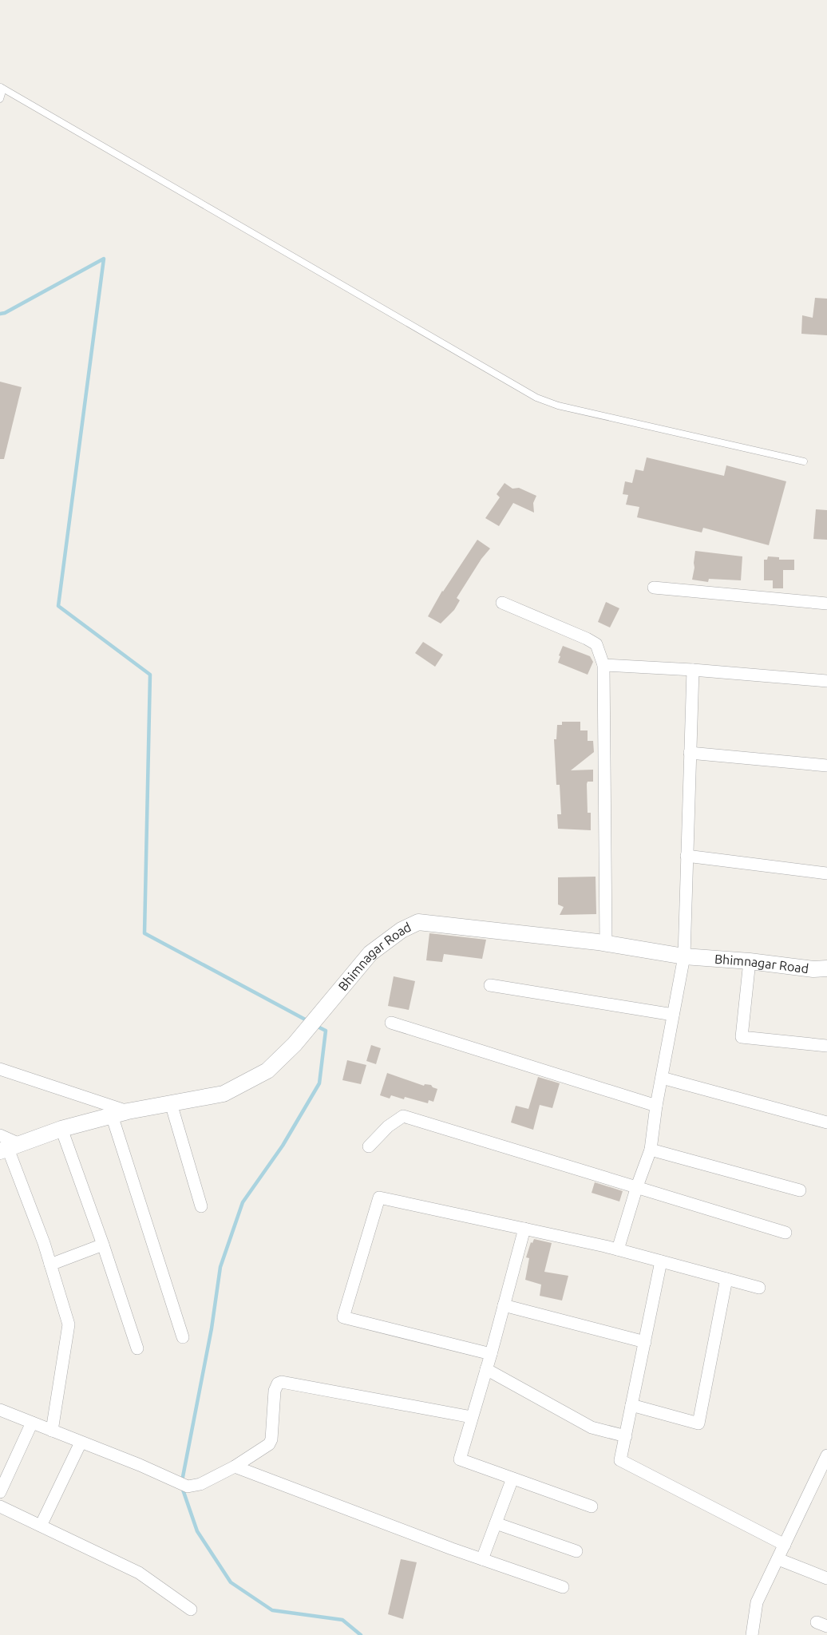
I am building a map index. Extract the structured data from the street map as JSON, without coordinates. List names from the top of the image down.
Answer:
{
  "streets": {
    "street": ["Bhimnagar Road"]
  }
}
